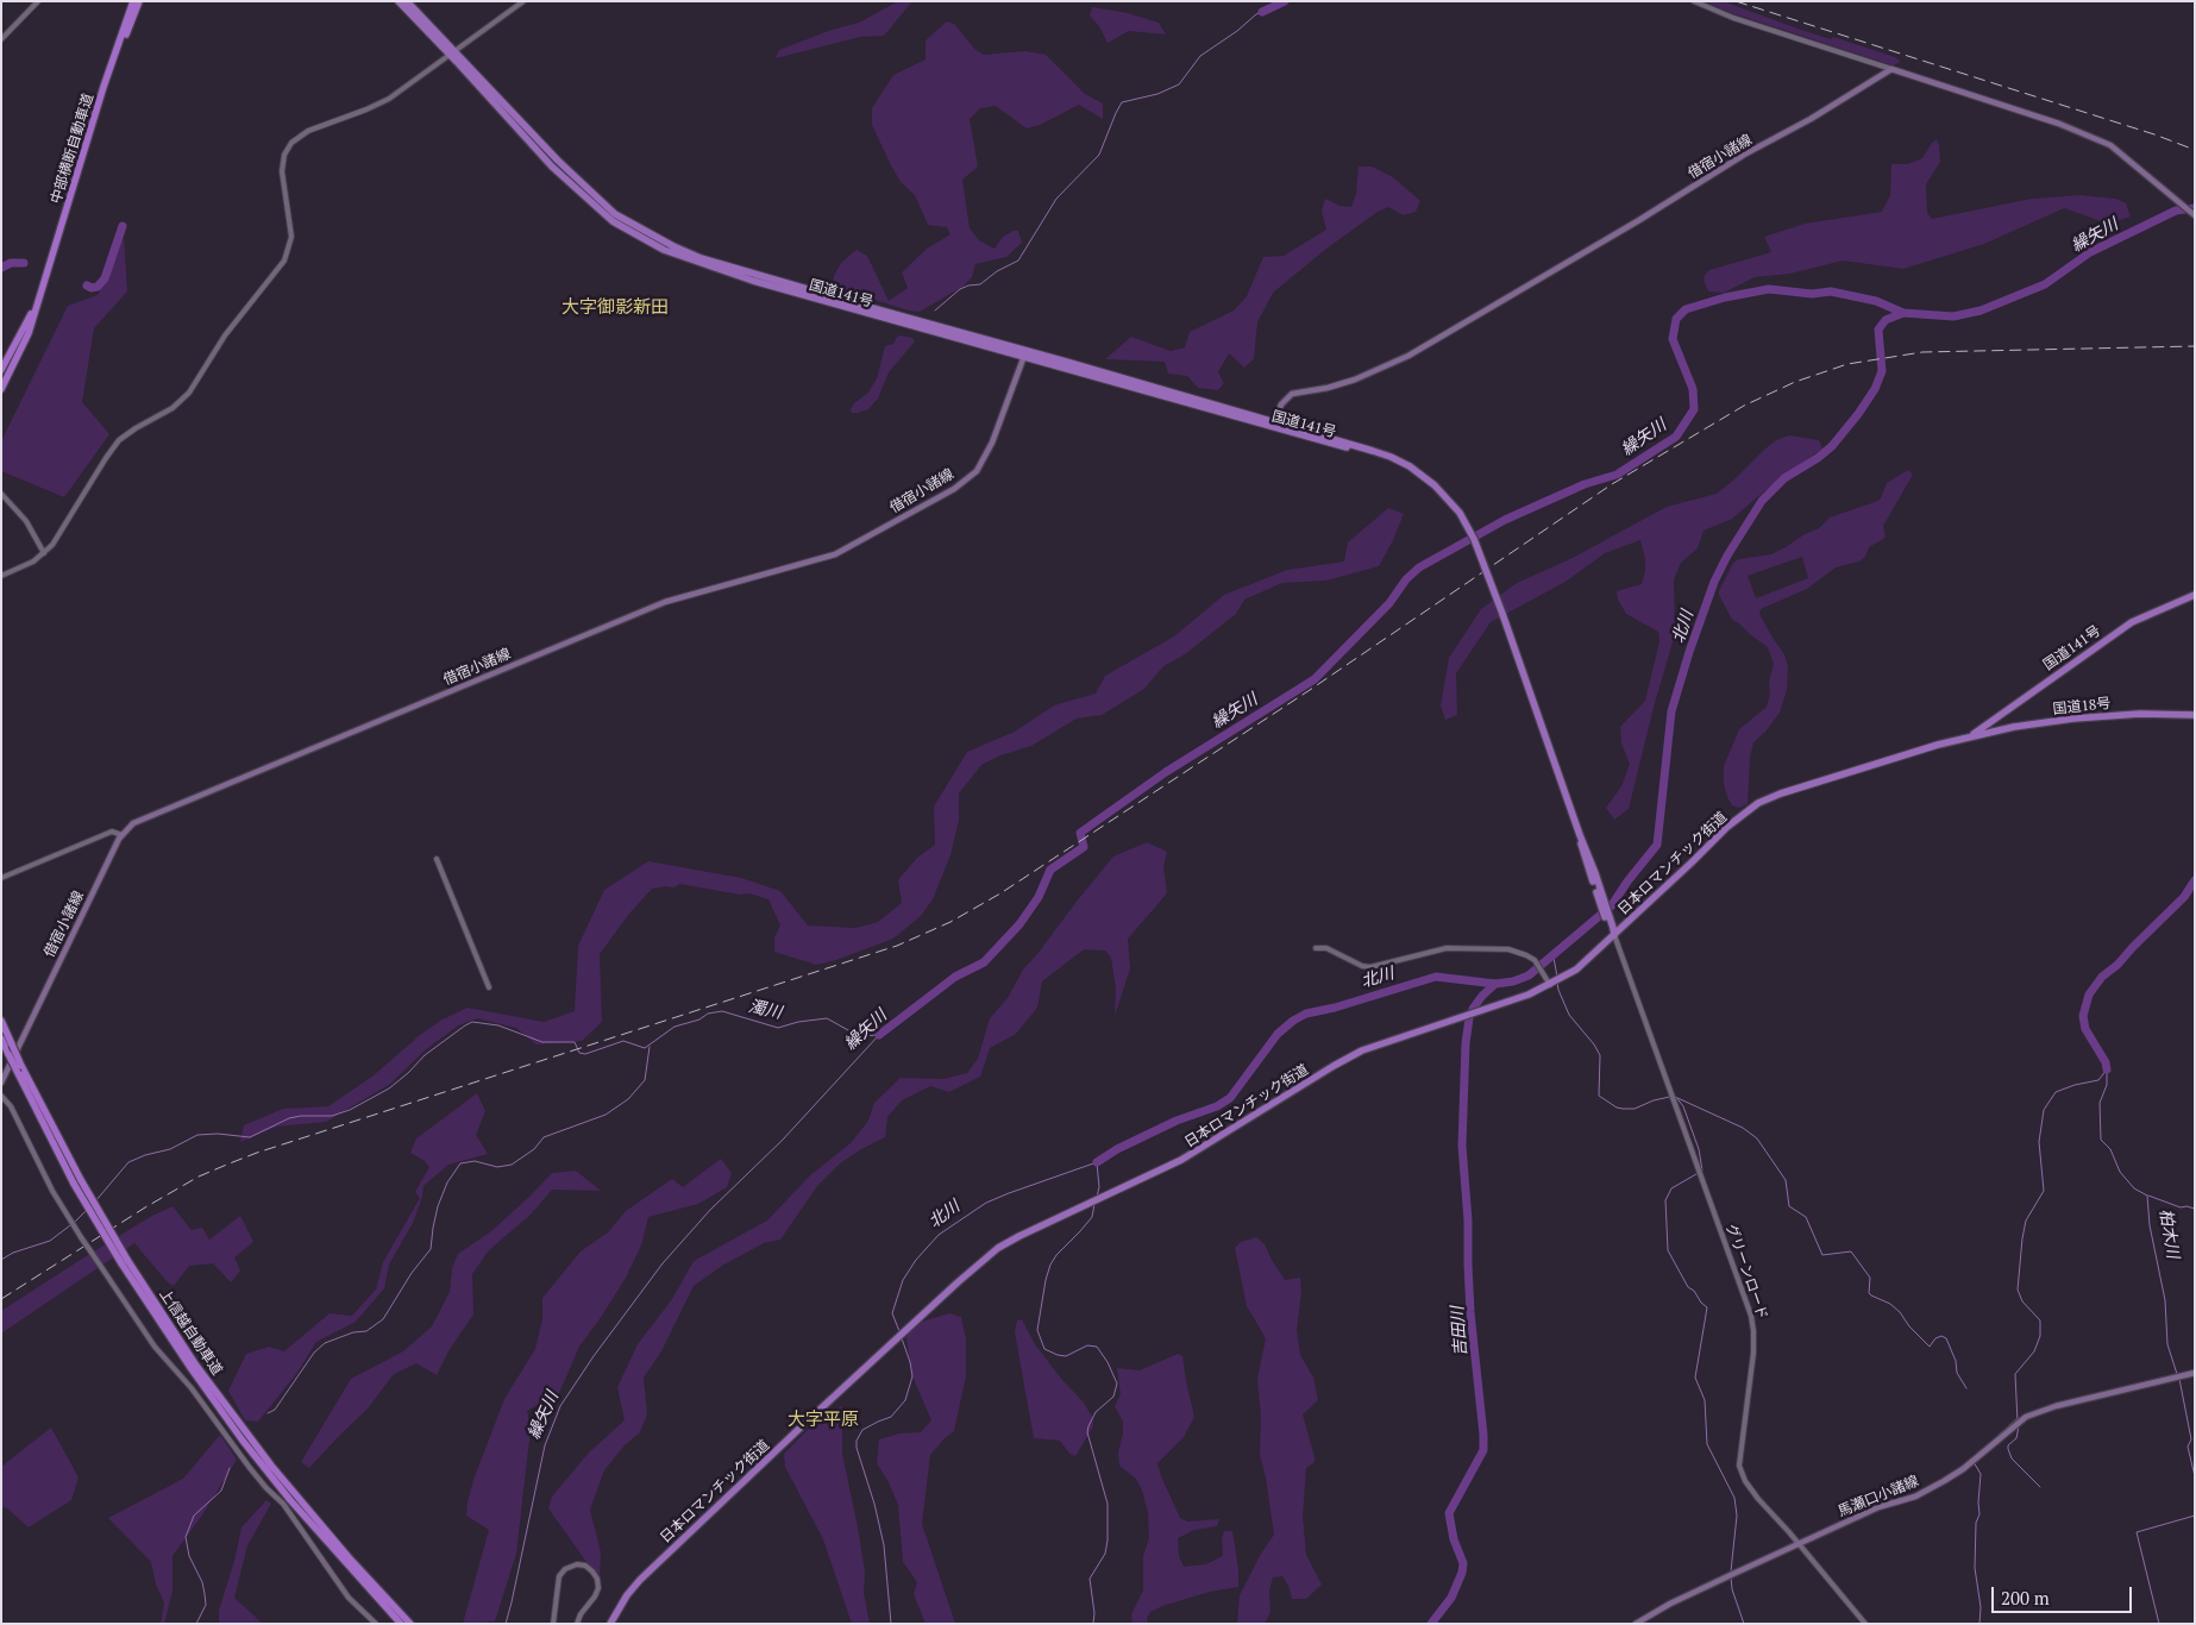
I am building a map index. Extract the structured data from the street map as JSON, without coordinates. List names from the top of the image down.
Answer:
{
  "streets": {
    "highway": [
      "中部横断自動車道",
      "国道141号",
      "国道18号",
      "日本ロマンチック街道",
      "上信越自動車道"
    ],
    "main road": ["借宿小諸線", "馬瀬口小諸線"],
    "street": ["グリーンロード"]
  },
  "crossings": [
    ["借宿小諸線", "国道141号"],
    ["国道141号", "国道18号"],
    ["国道141号", "日本ロマンチック街道"],
    ["国道141号", "グリーンロード"],
    ["国道18号", "日本ロマンチック街道"],
    ["日本ロマンチック街道", "グリーンロード"],
    ["グリーンロード", "馬瀬口小諸線"]
  ],
  "districts": ["大字御影新田", "大字平原"],
  "water": [
    "繰矢川",
    "北川",
    "濁川",
    "柏木川",
    "吉田川"
  ],
  "scale_bar": "200 m"
}
